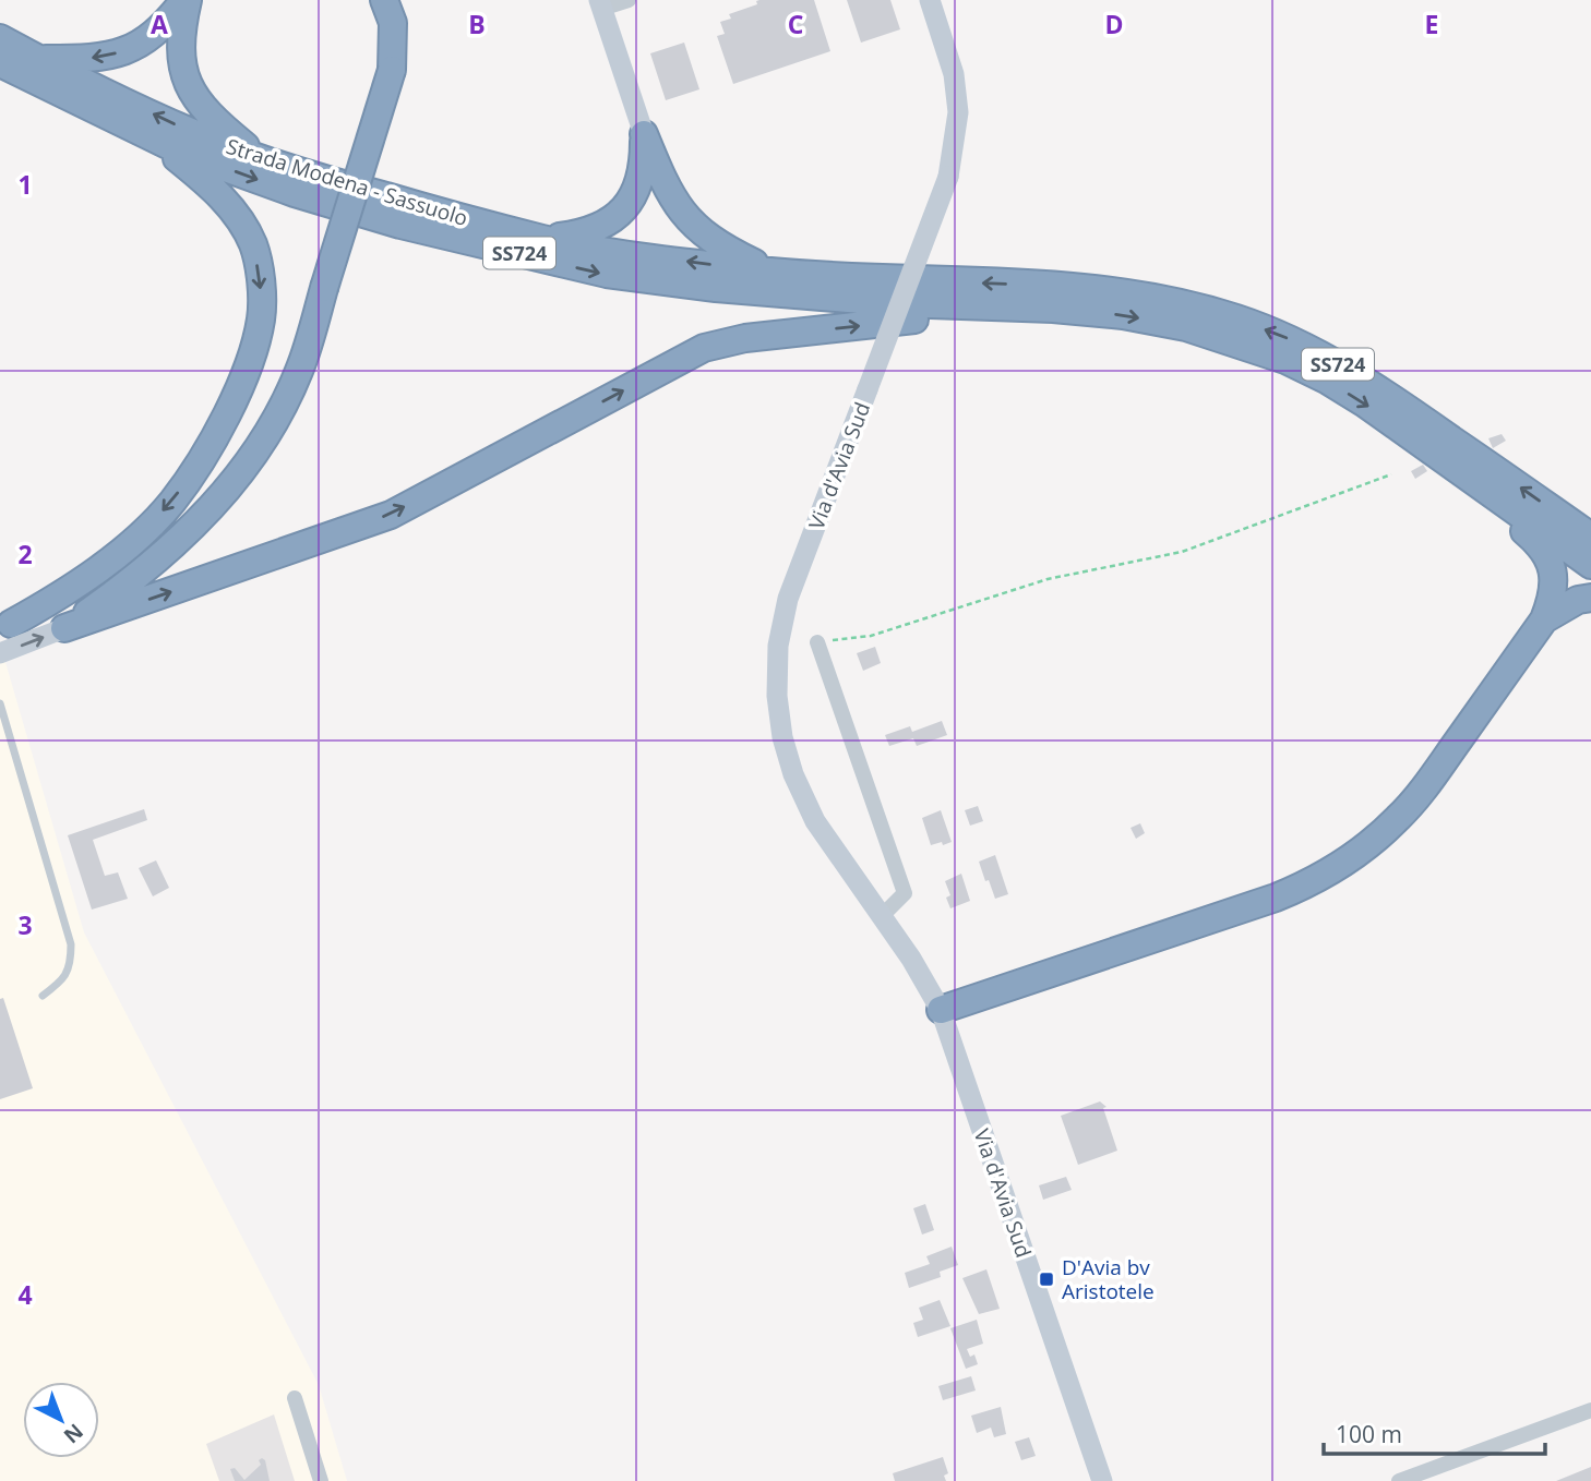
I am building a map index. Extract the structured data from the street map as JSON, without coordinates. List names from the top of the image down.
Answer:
{
  "streets": {
    "highway": ["Strada Modena - Sassuolo", "SS724"],
    "street": ["Via d'Avia Sud"]
  },
  "crossings": [
    ["Strada Modena - Sassuolo", "SS724"]
  ],
  "places": {
    "transit": ["D'Avia bv Aristotele"]
  },
  "scale_bar": "100 m",
  "north": "bottom right",
  "grid": {
    "columns": [
      "A",
      "B",
      "C",
      "D",
      "E"
    ],
    "rows": [
      "1",
      "2",
      "3",
      "4"
    ]
  }
}
